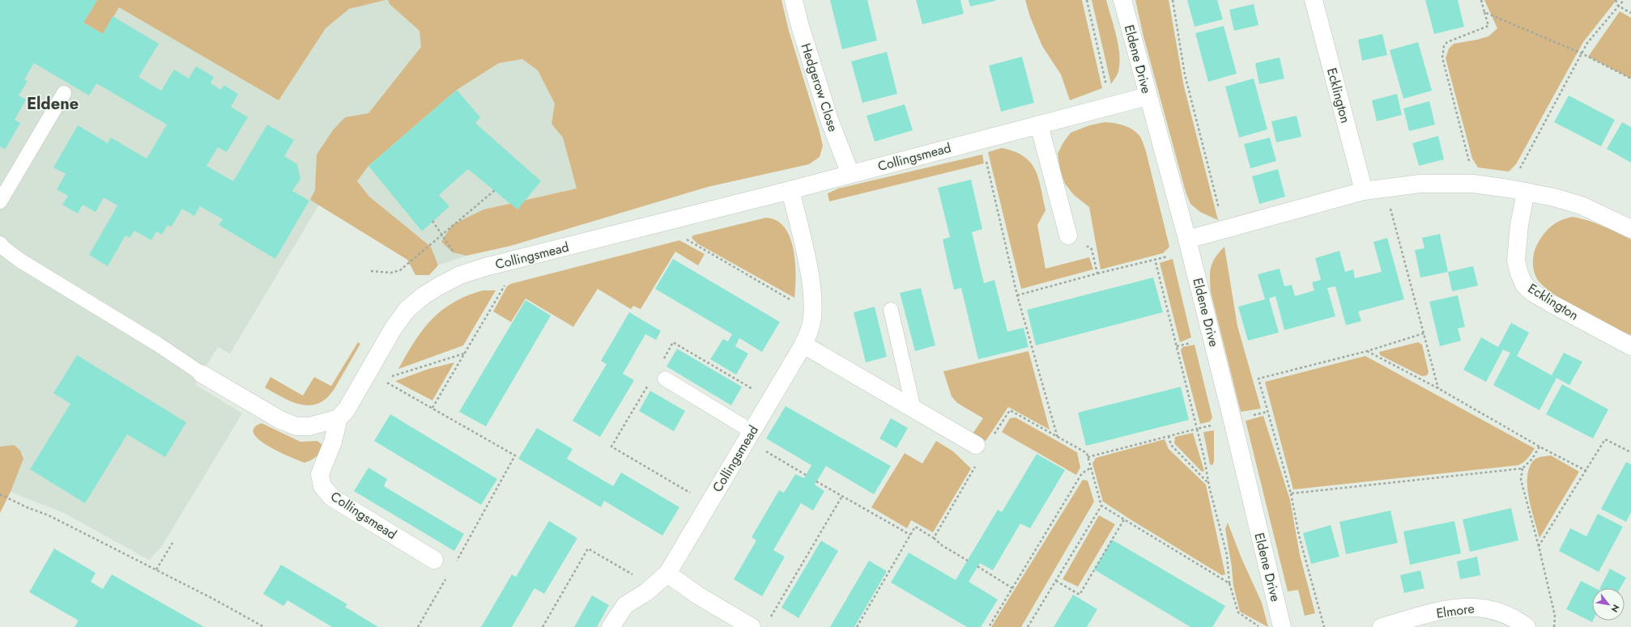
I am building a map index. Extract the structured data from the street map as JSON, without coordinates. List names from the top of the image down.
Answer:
{
  "streets": {
    "street": [
      "Eldene Drive",
      "Hedgerow Close",
      "Ecklington",
      "Collingsmead",
      "Elmore"
    ]
  },
  "crossings": [
    ["Eldene Drive", "Collingsmead"],
    ["Hedgerow Close", "Collingsmead"]
  ],
  "districts": ["Eldene"],
  "north": "bottom right"
}
